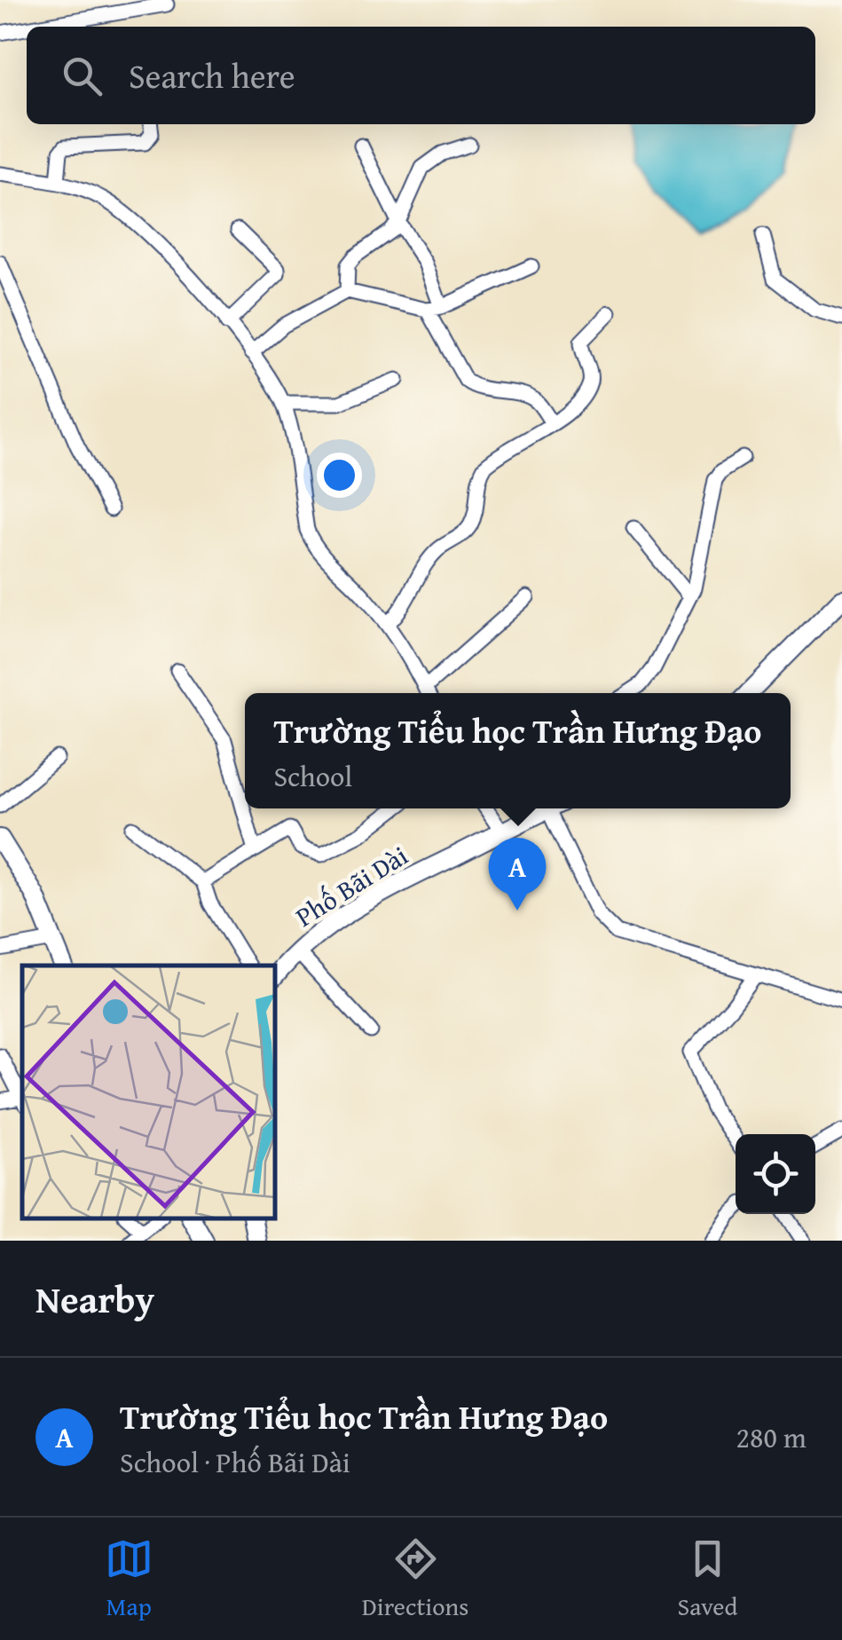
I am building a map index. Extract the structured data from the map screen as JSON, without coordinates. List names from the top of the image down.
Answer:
{
  "streets": {
    "street": ["Phố Bãi Dài"]
  },
  "page": {
    "search": "Search here",
    "popup": ["Trường Tiểu học Trần Hưng Đạo", "School"],
    "pins": "A",
    "heading": "Nearby",
    "list": [
      {
        "mark": "A",
        "name": "Trường Tiểu học Trần Hưng Đạo",
        "note": "School · Phố Bãi Dài",
        "value": "280 m"
      }
    ],
    "nav": ["Map", "Directions", "Saved"]
  }
}
